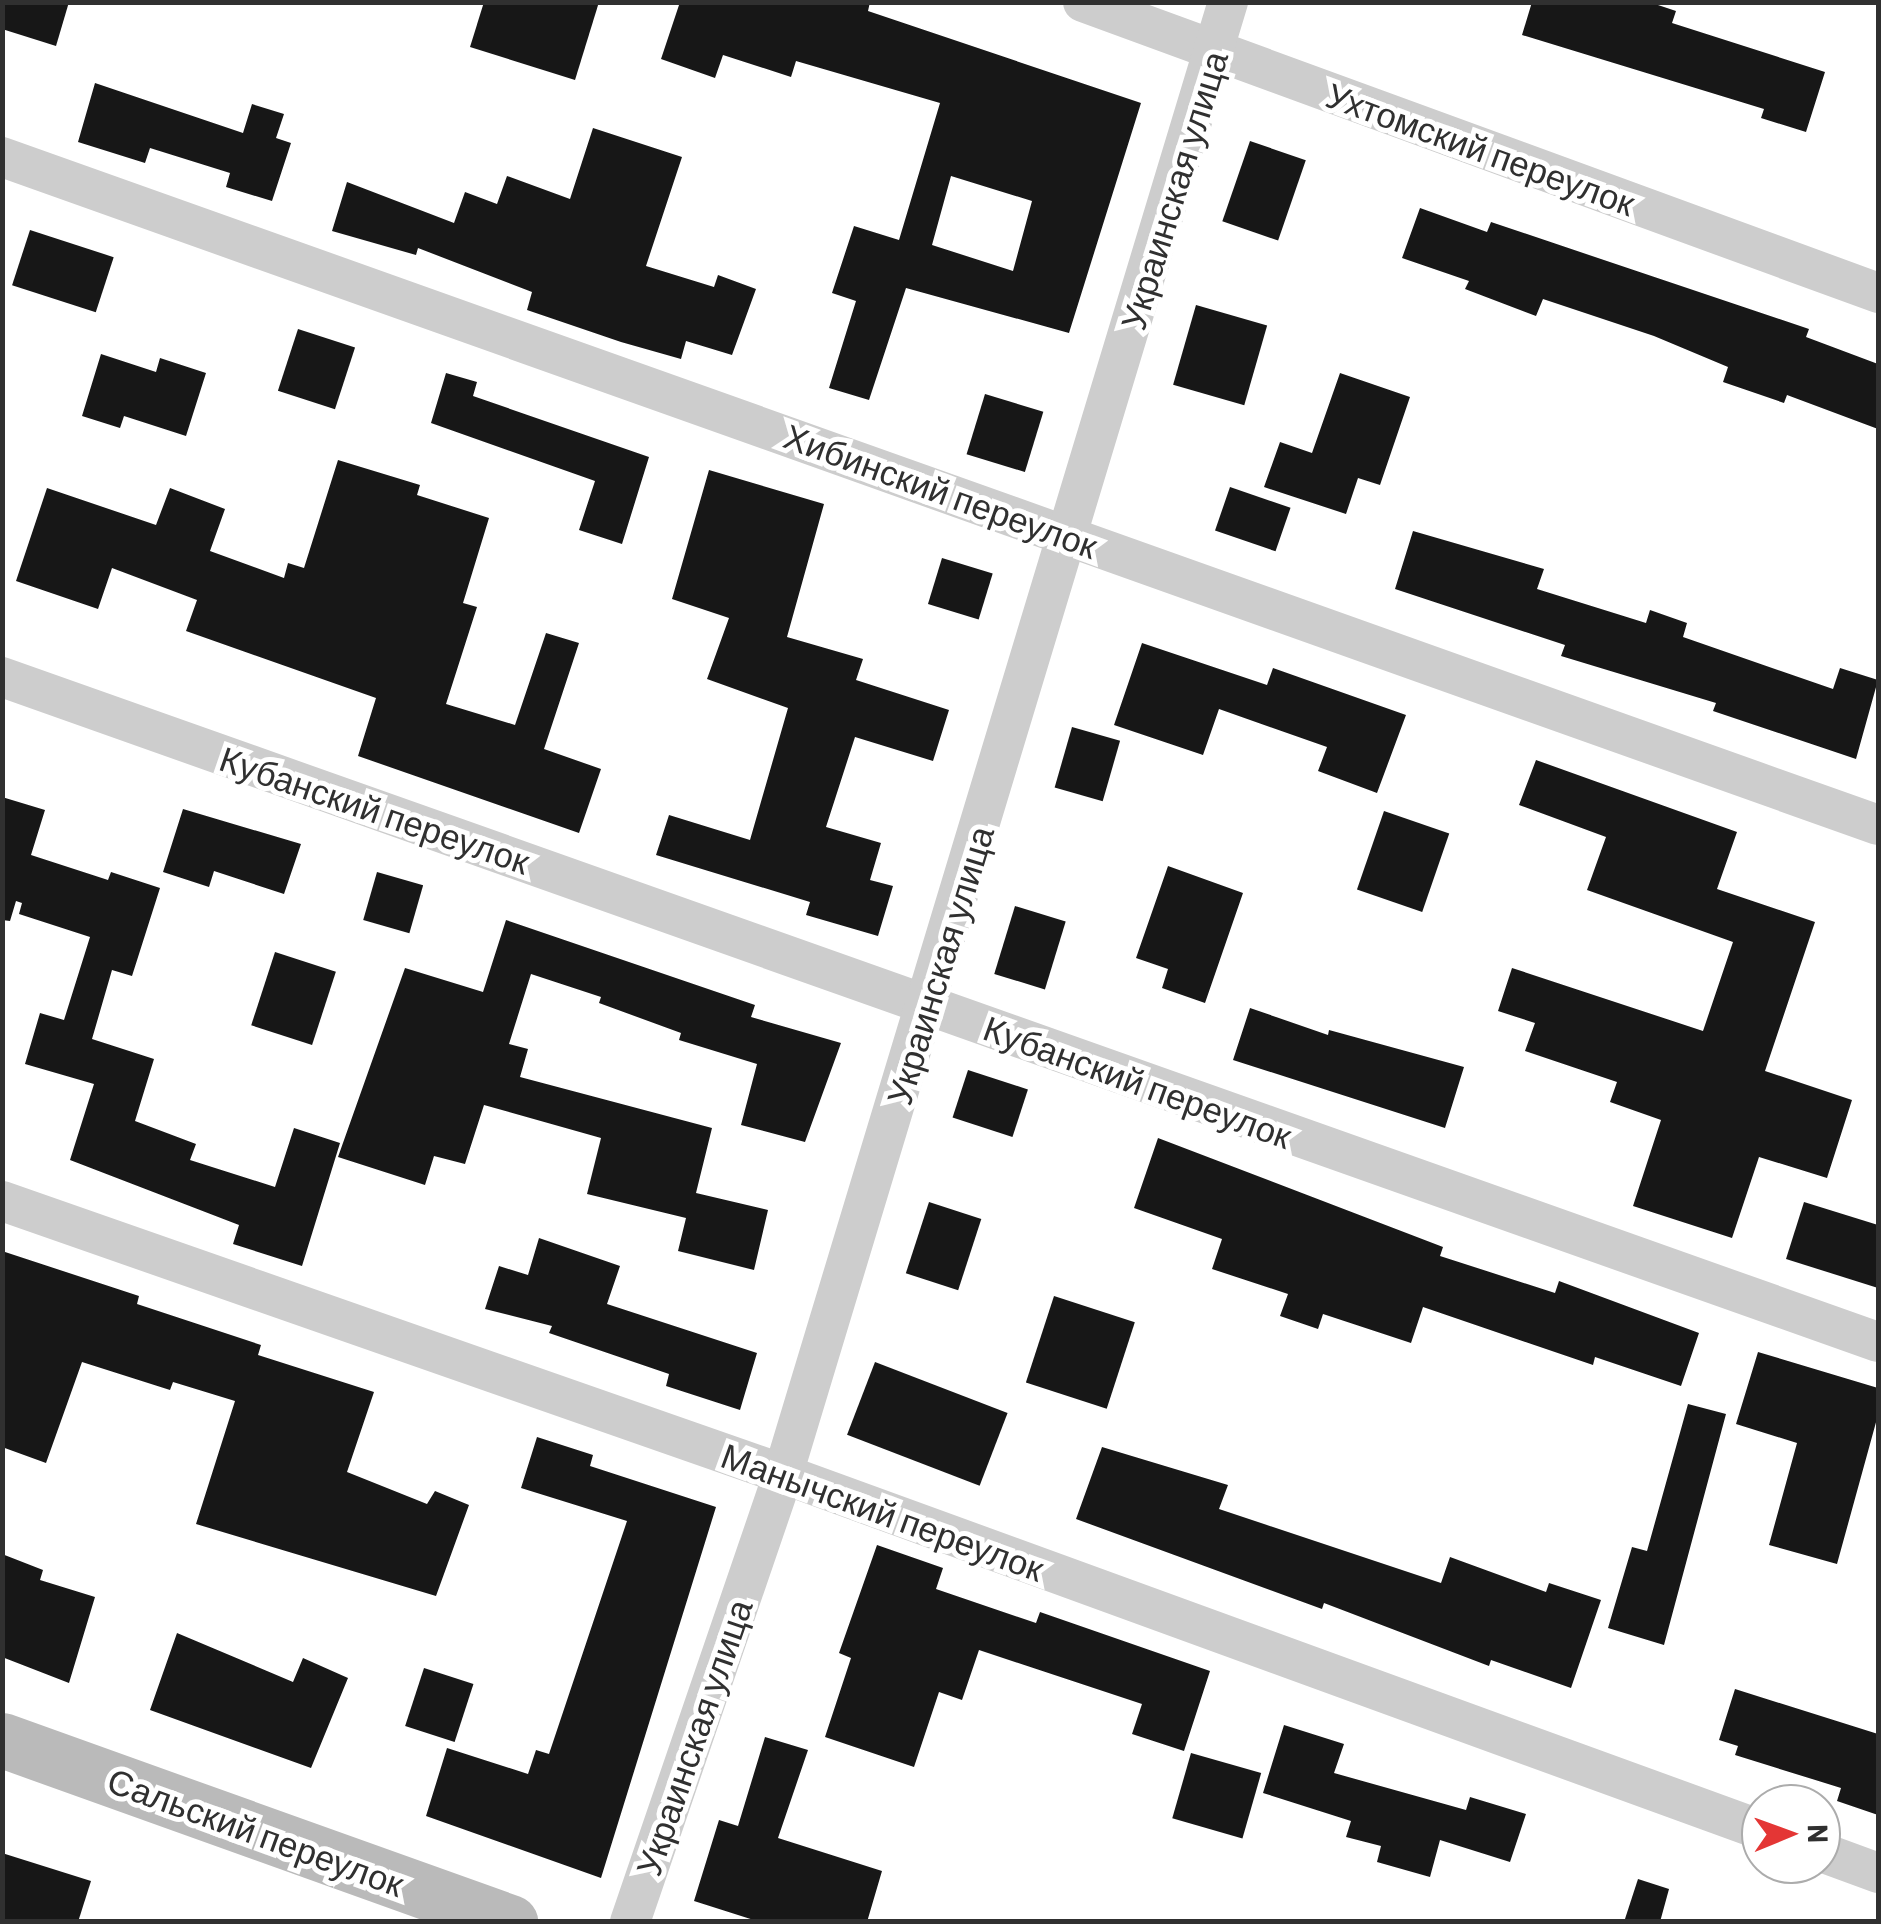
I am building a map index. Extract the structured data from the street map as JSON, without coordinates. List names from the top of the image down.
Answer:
{
  "streets": {
    "main road": ["Сальский переулок"],
    "street": [
      "Ухтомский переулок",
      "Украинская улица",
      "Хибинский переулок",
      "Кубанский переулок",
      "Манычский переулок"
    ]
  },
  "crossings": [
    ["Ухтомский переулок", "Украинская улица"],
    ["Украинская улица", "Хибинский переулок"],
    ["Украинская улица", "Кубанский переулок"],
    ["Украинская улица", "Манычский переулок"]
  ],
  "north": "right"
}
